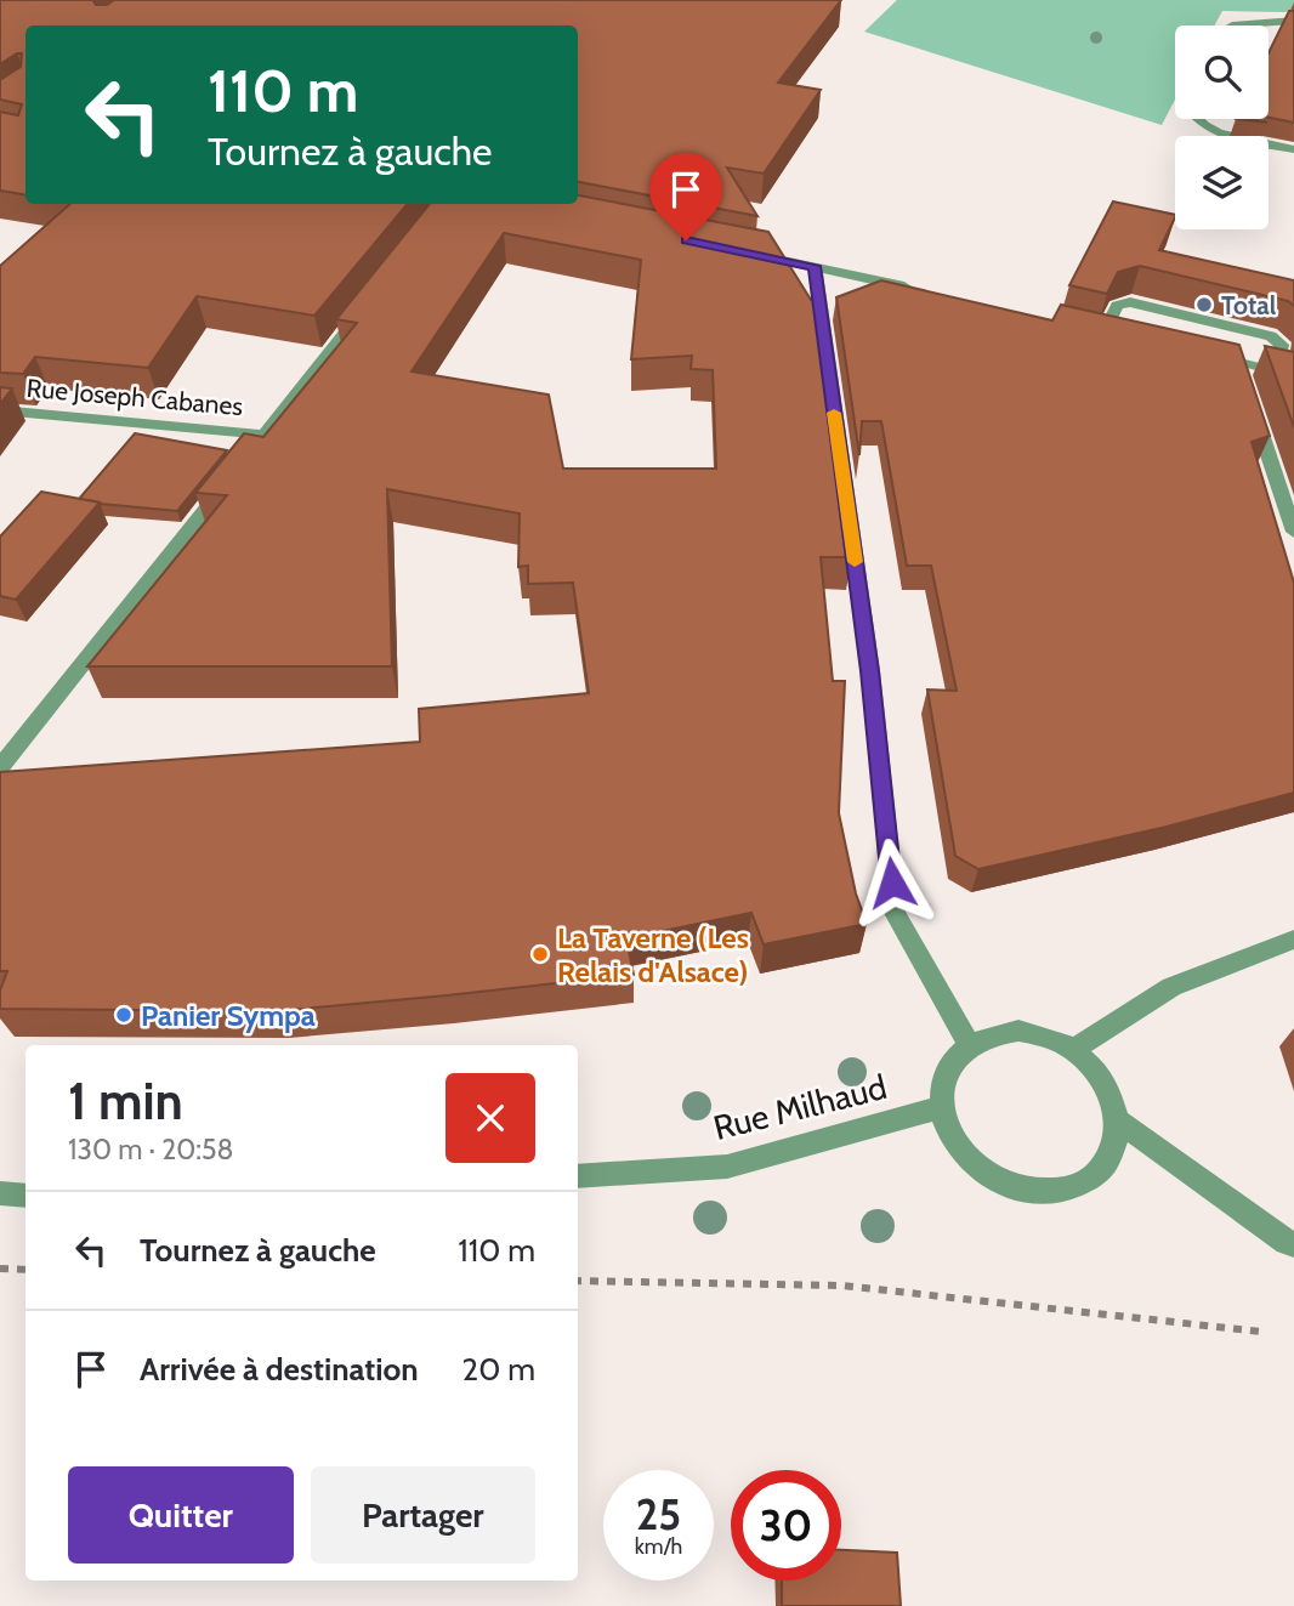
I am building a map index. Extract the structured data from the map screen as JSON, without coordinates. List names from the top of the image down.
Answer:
{
  "streets": {
    "street": ["Rue Joseph Cabanes", "Rue Milhaud"]
  },
  "places": ["Total", "La Taverne (Les Relais d'Alsace)", "Panier Sympa"],
  "page": {
    "turn": ["110 m", "Tournez à gauche"],
    "heading": ["1 min", "130 m · 20:58"],
    "list": [
      {
        "name": "Tournez à gauche",
        "value": "110 m"
      },
      {
        "name": "Arrivée à destination",
        "value": "20 m"
      }
    ],
    "buttons": ["Quitter", "Partager"],
    "speed": "25 km/h",
    "limit": "30"
  }
}
